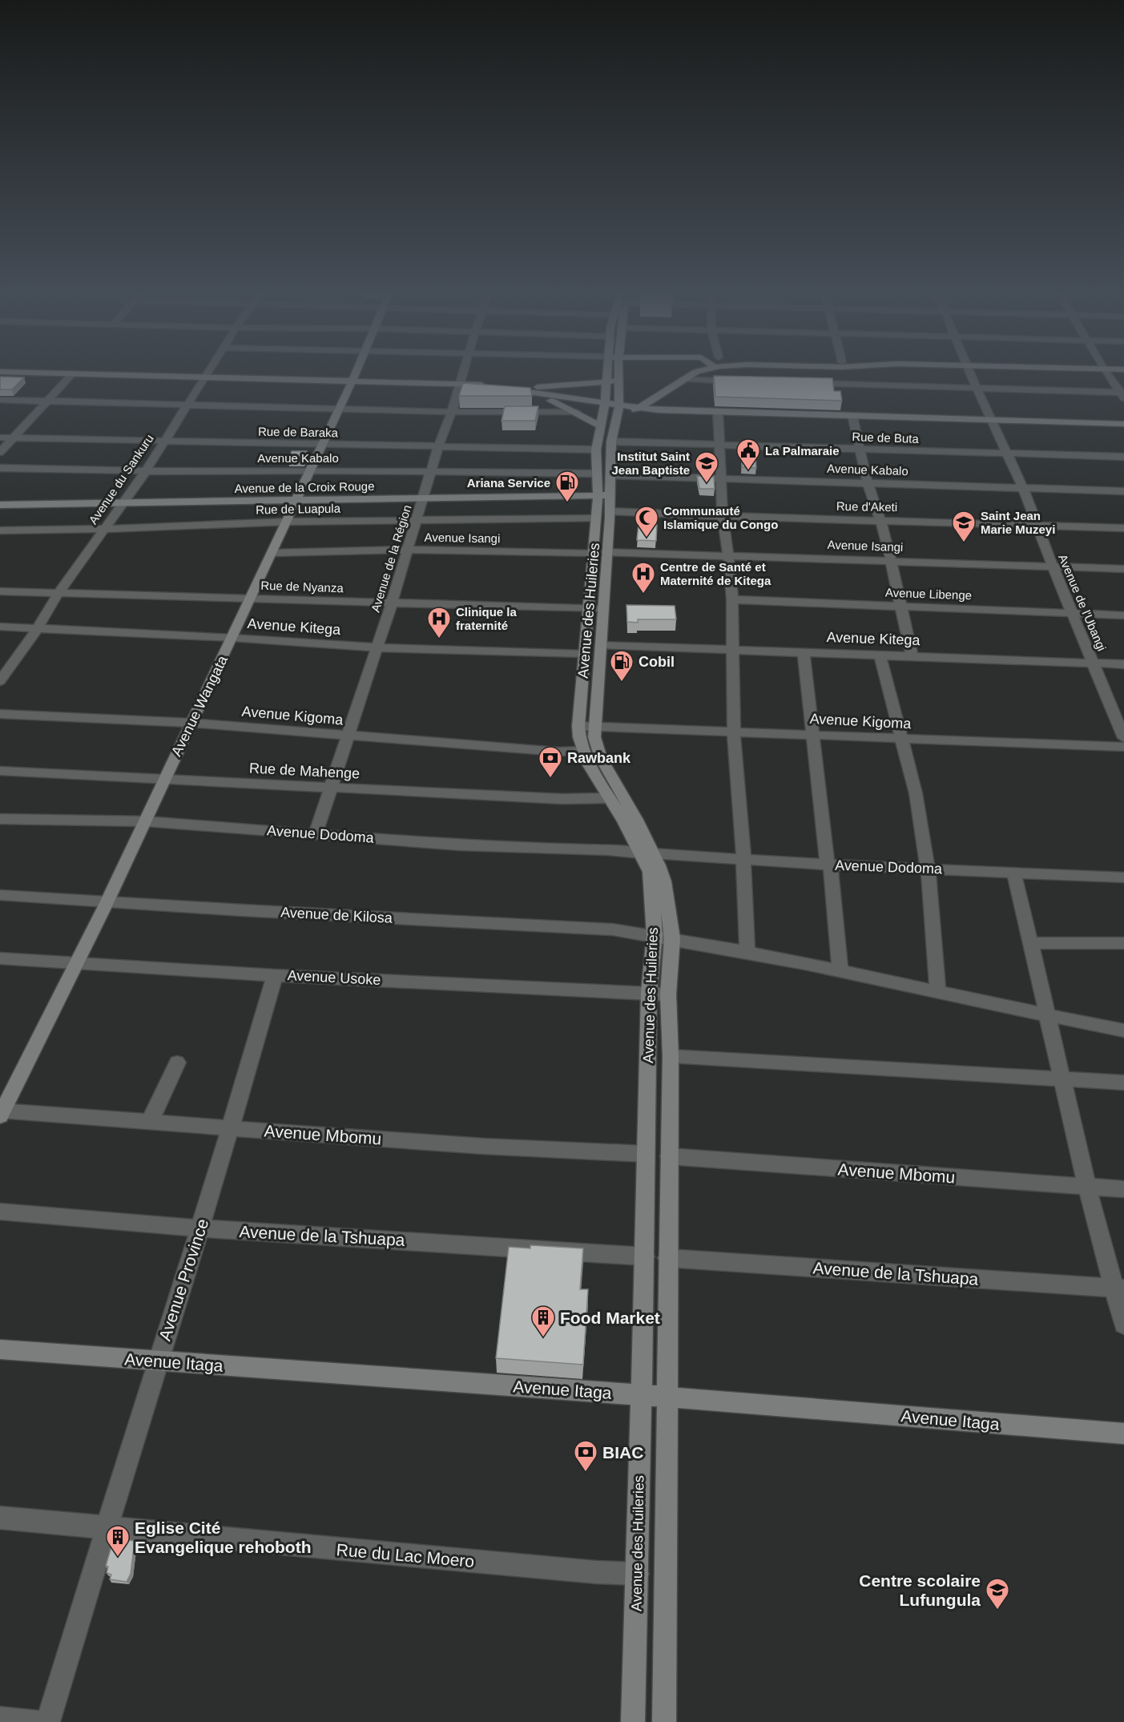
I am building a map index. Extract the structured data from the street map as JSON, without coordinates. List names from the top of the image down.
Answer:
{
  "streets": {
    "main road": [
      "Avenue de la Croix Rouge",
      "Avenue des Huileries",
      "Avenue Wangata",
      "Avenue Itaga"
    ],
    "street": [
      "Rue de Baraka",
      "Rue de Buta",
      "Avenue Kabalo",
      "Avenue du Sankuru",
      "Rue d'Aketi",
      "Rue de Luapula",
      "Avenue Isangi",
      "Avenue de la Région",
      "Rue de Nyanza",
      "Avenue Libenge",
      "Avenue de l'Ubangi",
      "Avenue Kitega",
      "Avenue Kigoma",
      "Rue de Mahenge",
      "Avenue Dodoma",
      "Avenue de Kilosa",
      "Avenue Usoke",
      "Avenue Mbomu",
      "Avenue de la Tshuapa",
      "Avenue Province",
      "Rue du Lac Moero"
    ]
  },
  "crossings": [
    ["Rue de Baraka", "Avenue du Sankuru"],
    ["Rue de Baraka", "Avenue de la Région"],
    ["Rue de Baraka", "Avenue des Huileries"],
    ["Rue de Baraka", "Avenue Wangata"],
    ["Rue de Buta", "Avenue de l'Ubangi"],
    ["Rue de Buta", "Avenue des Huileries"],
    ["Avenue Kabalo", "Avenue du Sankuru"],
    ["Avenue Kabalo", "Avenue de la Région"],
    ["Avenue Kabalo", "Avenue de l'Ubangi"],
    ["Avenue Kabalo", "Avenue des Huileries"],
    ["Avenue Kabalo", "Avenue Wangata"],
    ["Avenue du Sankuru", "Avenue de la Croix Rouge"],
    ["Avenue du Sankuru", "Rue de Luapula"],
    ["Avenue du Sankuru", "Rue de Nyanza"],
    ["Avenue du Sankuru", "Avenue Kitega"],
    ["Avenue de la Croix Rouge", "Avenue de la Région"],
    ["Avenue de la Croix Rouge", "Avenue des Huileries"],
    ["Avenue de la Croix Rouge", "Avenue Wangata"],
    ["Rue d'Aketi", "Rue de Luapula"],
    ["Rue d'Aketi", "Avenue de l'Ubangi"],
    ["Rue d'Aketi", "Avenue des Huileries"],
    ["Rue de Luapula", "Avenue de la Région"],
    ["Rue de Luapula", "Avenue des Huileries"],
    ["Rue de Luapula", "Avenue Wangata"],
    ["Avenue Isangi", "Avenue de la Région"],
    ["Avenue Isangi", "Avenue de l'Ubangi"],
    ["Avenue Isangi", "Avenue des Huileries"],
    ["Avenue Isangi", "Avenue Wangata"],
    ["Avenue de la Région", "Rue de Nyanza"],
    ["Avenue de la Région", "Avenue Kitega"],
    ["Avenue de la Région", "Avenue Kigoma"],
    ["Avenue de la Région", "Rue de Mahenge"],
    ["Avenue de la Région", "Avenue Dodoma"],
    ["Rue de Nyanza", "Avenue des Huileries"],
    ["Rue de Nyanza", "Avenue Wangata"],
    ["Avenue Libenge", "Avenue de l'Ubangi"],
    ["Avenue de l'Ubangi", "Avenue Kitega"],
    ["Avenue des Huileries", "Avenue Kitega"],
    ["Avenue des Huileries", "Avenue Kigoma"],
    ["Avenue des Huileries", "Rue de Mahenge"],
    ["Avenue des Huileries", "Avenue Dodoma"],
    ["Avenue des Huileries", "Avenue de Kilosa"],
    ["Avenue des Huileries", "Avenue Usoke"],
    ["Avenue des Huileries", "Avenue Mbomu"],
    ["Avenue des Huileries", "Avenue de la Tshuapa"],
    ["Avenue des Huileries", "Avenue Itaga"],
    ["Avenue des Huileries", "Rue du Lac Moero"],
    ["Avenue Kitega", "Avenue Wangata"],
    ["Avenue Wangata", "Avenue Kigoma"],
    ["Avenue Wangata", "Rue de Mahenge"],
    ["Avenue Wangata", "Avenue Dodoma"],
    ["Avenue Wangata", "Avenue de Kilosa"],
    ["Avenue Wangata", "Avenue Usoke"],
    ["Avenue Wangata", "Avenue Mbomu"],
    ["Avenue Usoke", "Avenue Province"],
    ["Avenue Mbomu", "Avenue Province"],
    ["Avenue de la Tshuapa", "Avenue Province"],
    ["Avenue Province", "Avenue Itaga"],
    ["Avenue Province", "Rue du Lac Moero"]
  ],
  "places": {
    "public building": ["La Palmaraie"],
    "school or university": ["Institut Saint Jean Baptiste", "Saint Jean Marie Muzeyi", "Centre scolaire Lufungula"],
    "fuel station": ["Ariana Service", "Cobil"],
    "mosque": ["Communauté Islamique du Congo"],
    "hospital": ["Centre de Santé et Maternité de Kitega", "Clinique la fraternité"],
    "bank": ["Rawbank", "BIAC"],
    "building": ["Food Market", "Eglise Cité Evangelique rehoboth"]
  }
}
